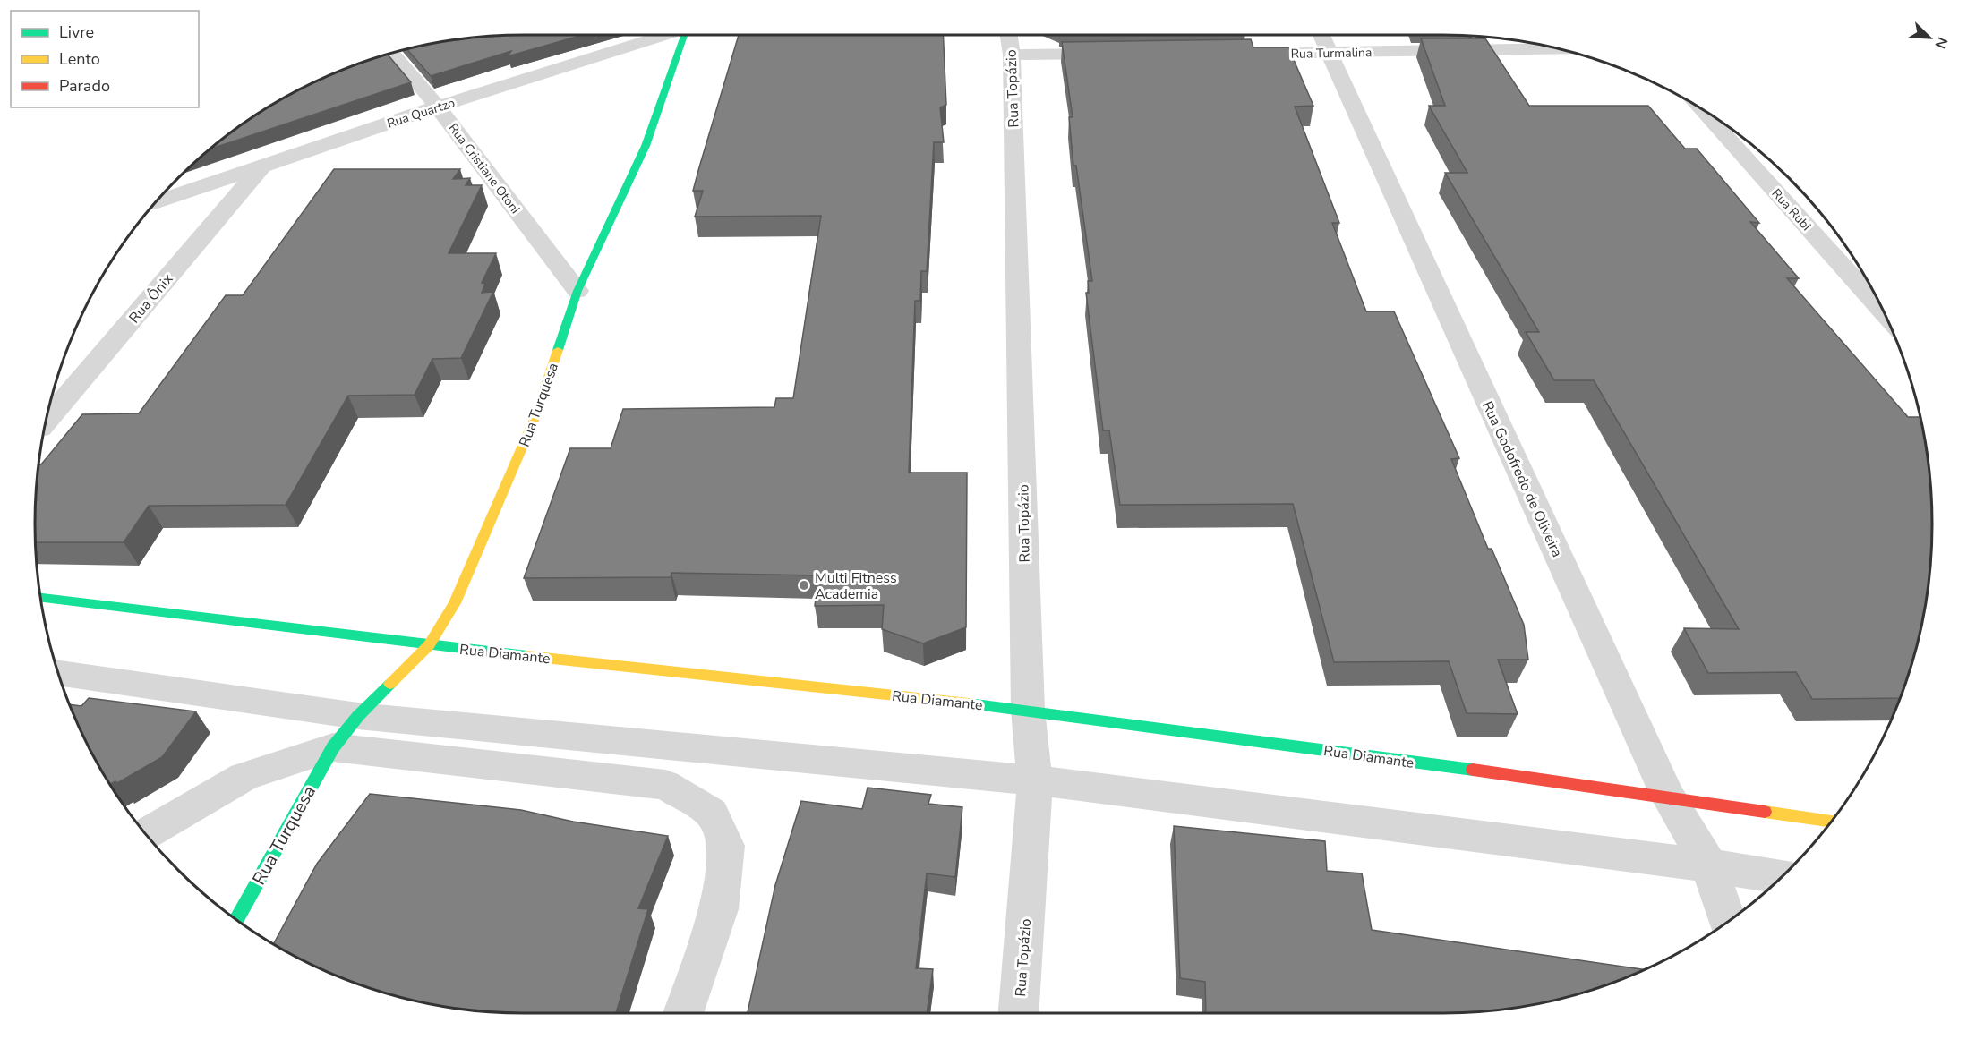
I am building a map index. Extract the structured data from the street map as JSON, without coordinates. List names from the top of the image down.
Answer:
{
  "streets": {
    "street": [
      "Rua Turmalina",
      "Rua Topázio",
      "Rua Quartzo",
      "Rua Cristiane Otoni",
      "Rua Rubi",
      "Rua Ônix",
      "Rua Turquesa",
      "Rua Godofredo de Oliveira",
      "Rua Diamante"
    ]
  },
  "crossings": [
    ["Rua Turmalina", "Rua Godofredo de Oliveira"],
    ["Rua Topázio", "Rua Diamante"],
    ["Rua Quartzo", "Rua Cristiane Otoni"],
    ["Rua Quartzo", "Rua Ônix"],
    ["Rua Cristiane Otoni", "Rua Turquesa"],
    ["Rua Turquesa", "Rua Diamante"],
    ["Rua Godofredo de Oliveira", "Rua Diamante"]
  ],
  "places": ["Multi Fitness Academia"],
  "legend": ["Livre", "Lento", "Parado"],
  "north": "bottom right"
}
